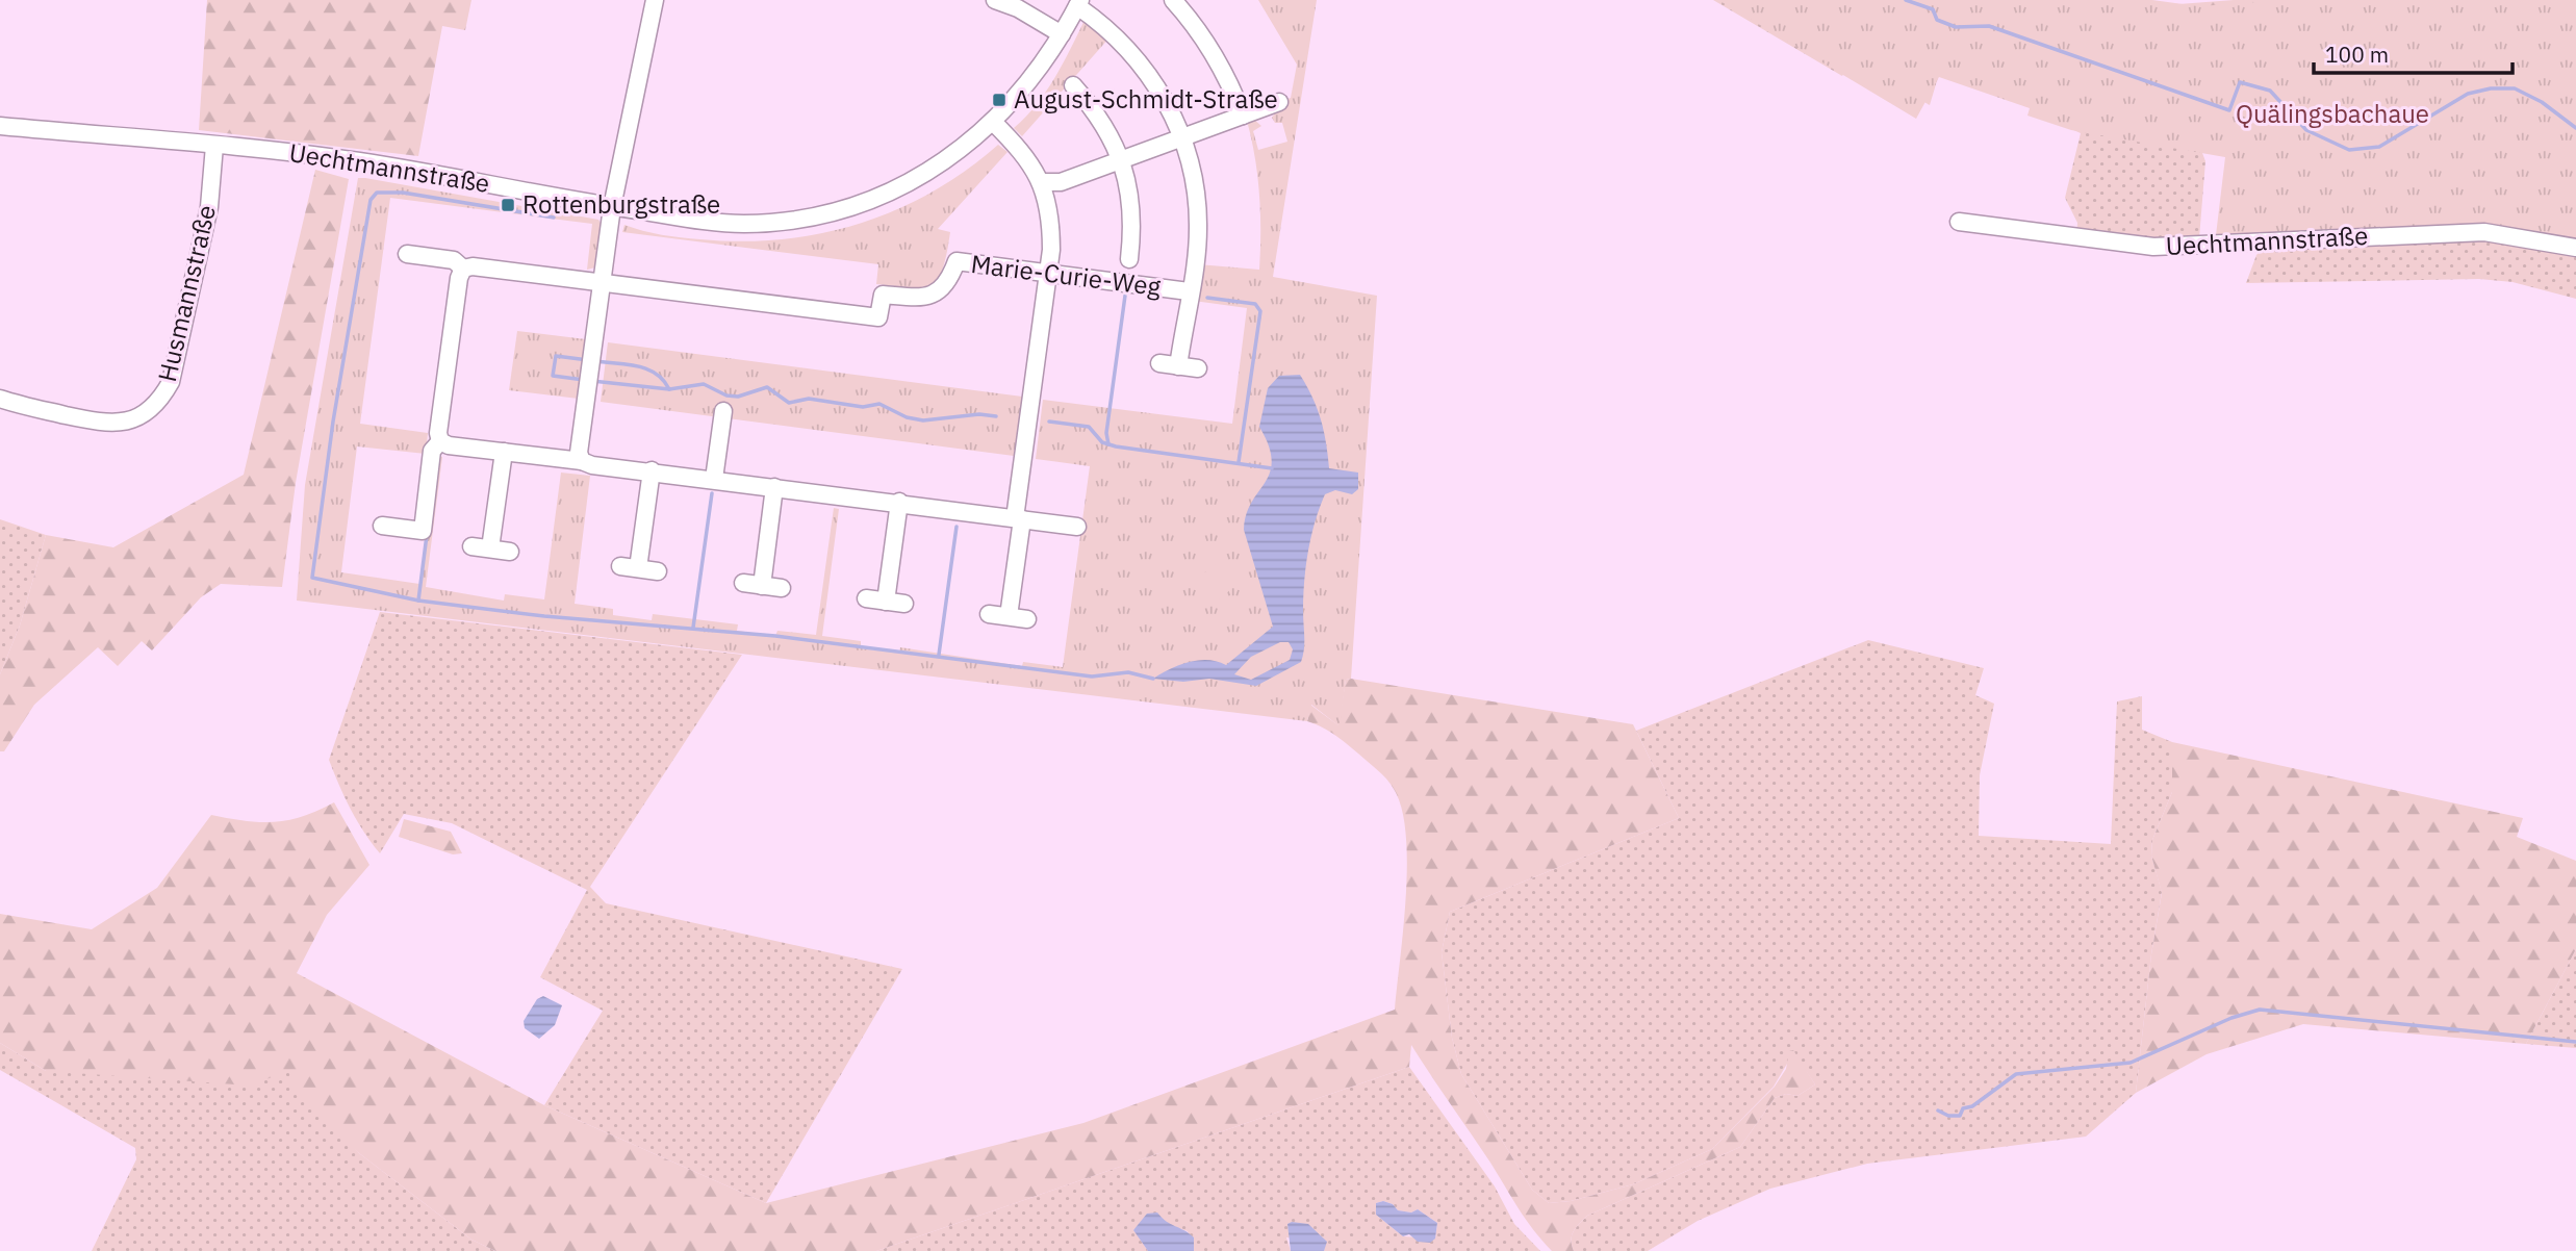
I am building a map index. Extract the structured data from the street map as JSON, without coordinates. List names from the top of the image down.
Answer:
{
  "streets": {
    "street": ["Uechtmannstraße", "Marie-Curie-Weg", "Husmannstraße"]
  },
  "crossings": [
    ["Uechtmannstraße", "Husmannstraße"]
  ],
  "parks": ["Quälingsbachaue"],
  "places": {
    "transit": ["August-Schmidt-Straße", "Rottenburgstraße"]
  },
  "scale_bar": "100 m"
}
